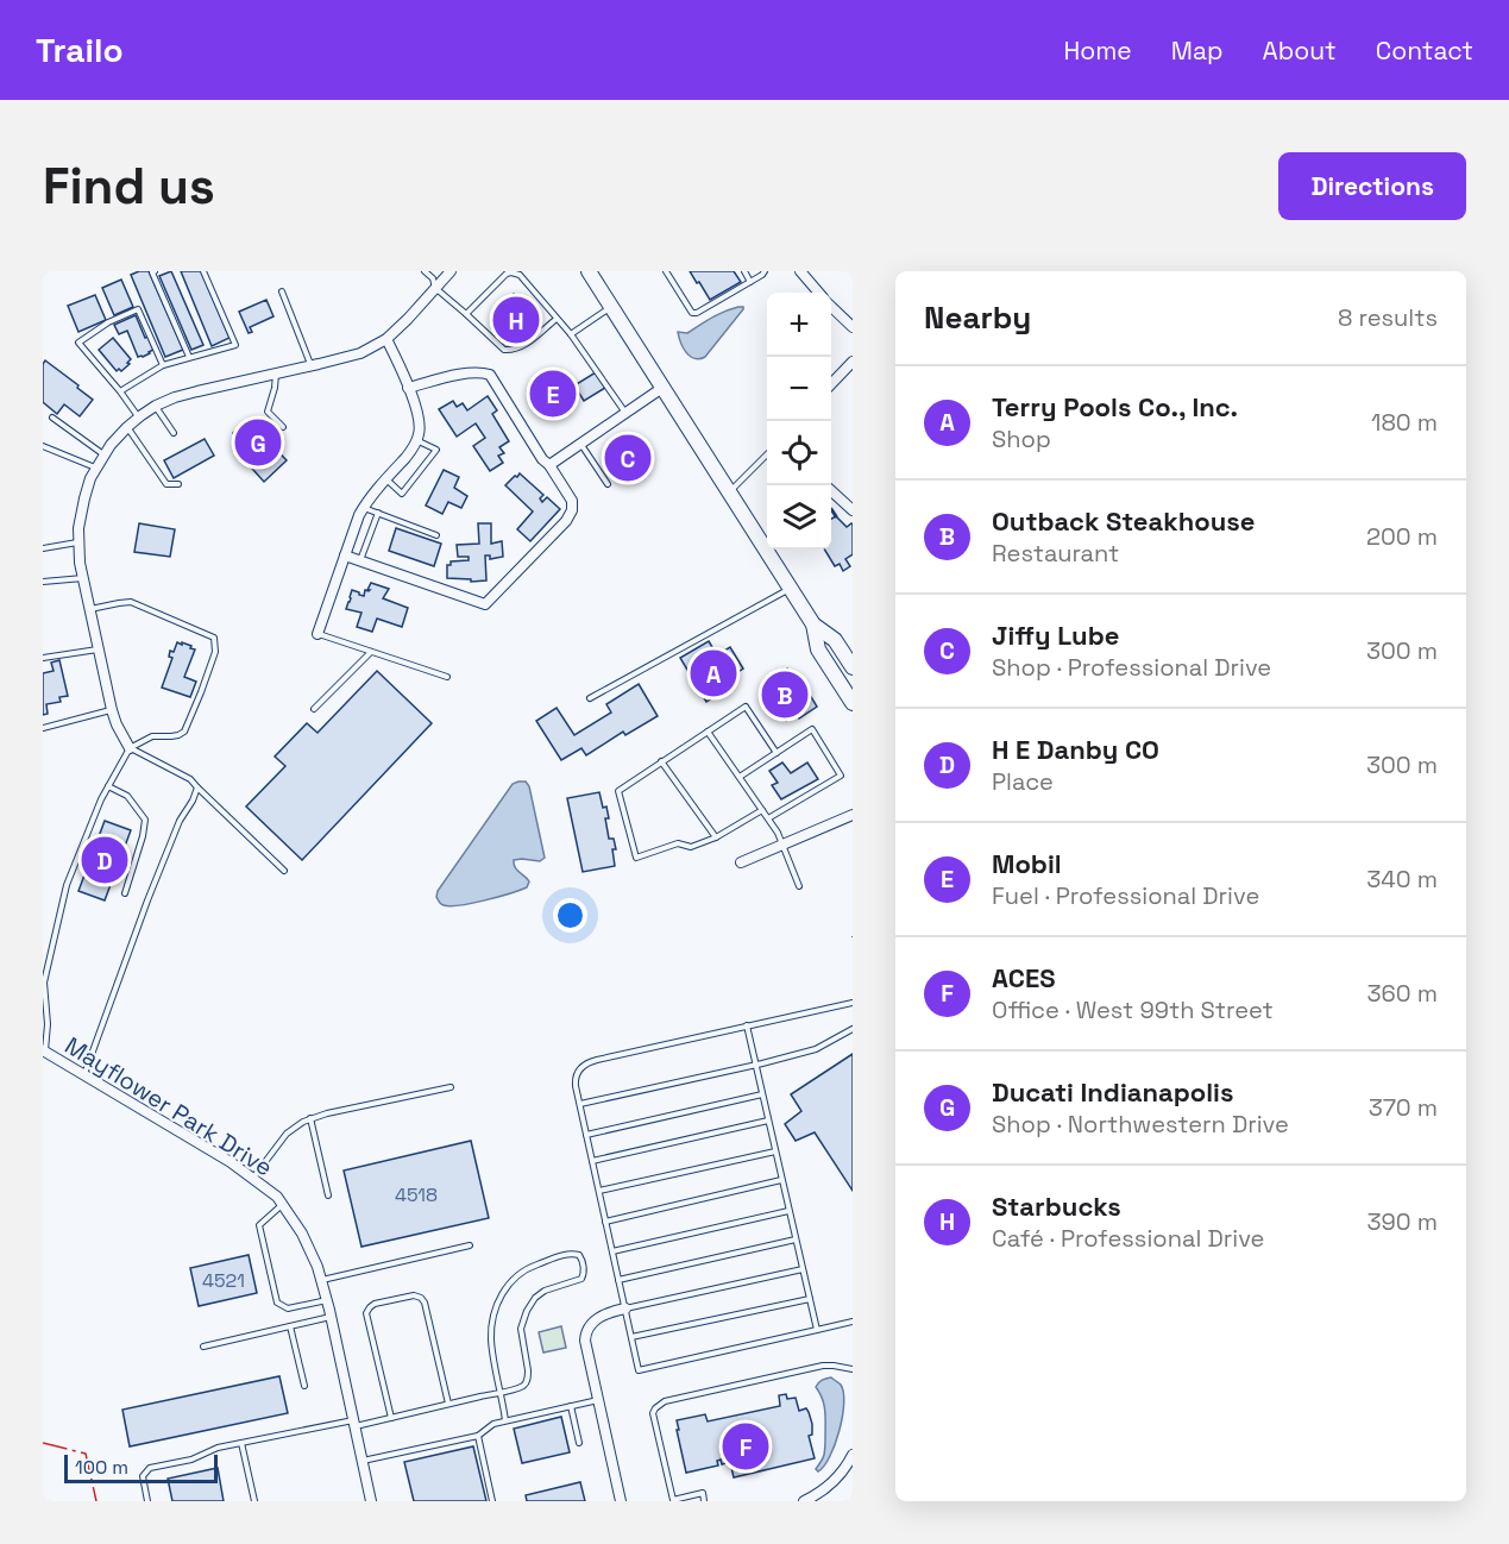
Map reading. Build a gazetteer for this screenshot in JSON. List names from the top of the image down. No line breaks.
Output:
{"streets":{"street":["Mayflower Park Drive"]},"house_numbers":["4518","4521"],"scale_bar":"100 m","page":{"header":"Trailo","nav":["Home","Map","About","Contact"],"buttons":"Directions","title":"Find us","heading":["Nearby","8 results"],"map_buttons":["+","−"],"pins":["H","E","G","C","A","B","D","F"],"list":[{"mark":"A","name":"Terry Pools Co., Inc.","note":"Shop","value":"180 m"},{"mark":"B","name":"Outback Steakhouse","note":"Restaurant","value":"200 m"},{"mark":"C","name":"Jiffy Lube","note":"Shop · Professional Drive","value":"300 m"},{"mark":"D","name":"H E Danby CO","note":"Place","value":"300 m"},{"mark":"E","name":"Mobil","note":"Fuel · Professional Drive","value":"340 m"},{"mark":"F","name":"ACES","note":"Office · West 99th Street","value":"360 m"},{"mark":"G","name":"Ducati Indianapolis","note":"Shop · Northwestern Drive","value":"370 m"},{"mark":"H","name":"Starbucks","note":"Café · Professional Drive","value":"390 m"}],"scale":"100 m"}}
